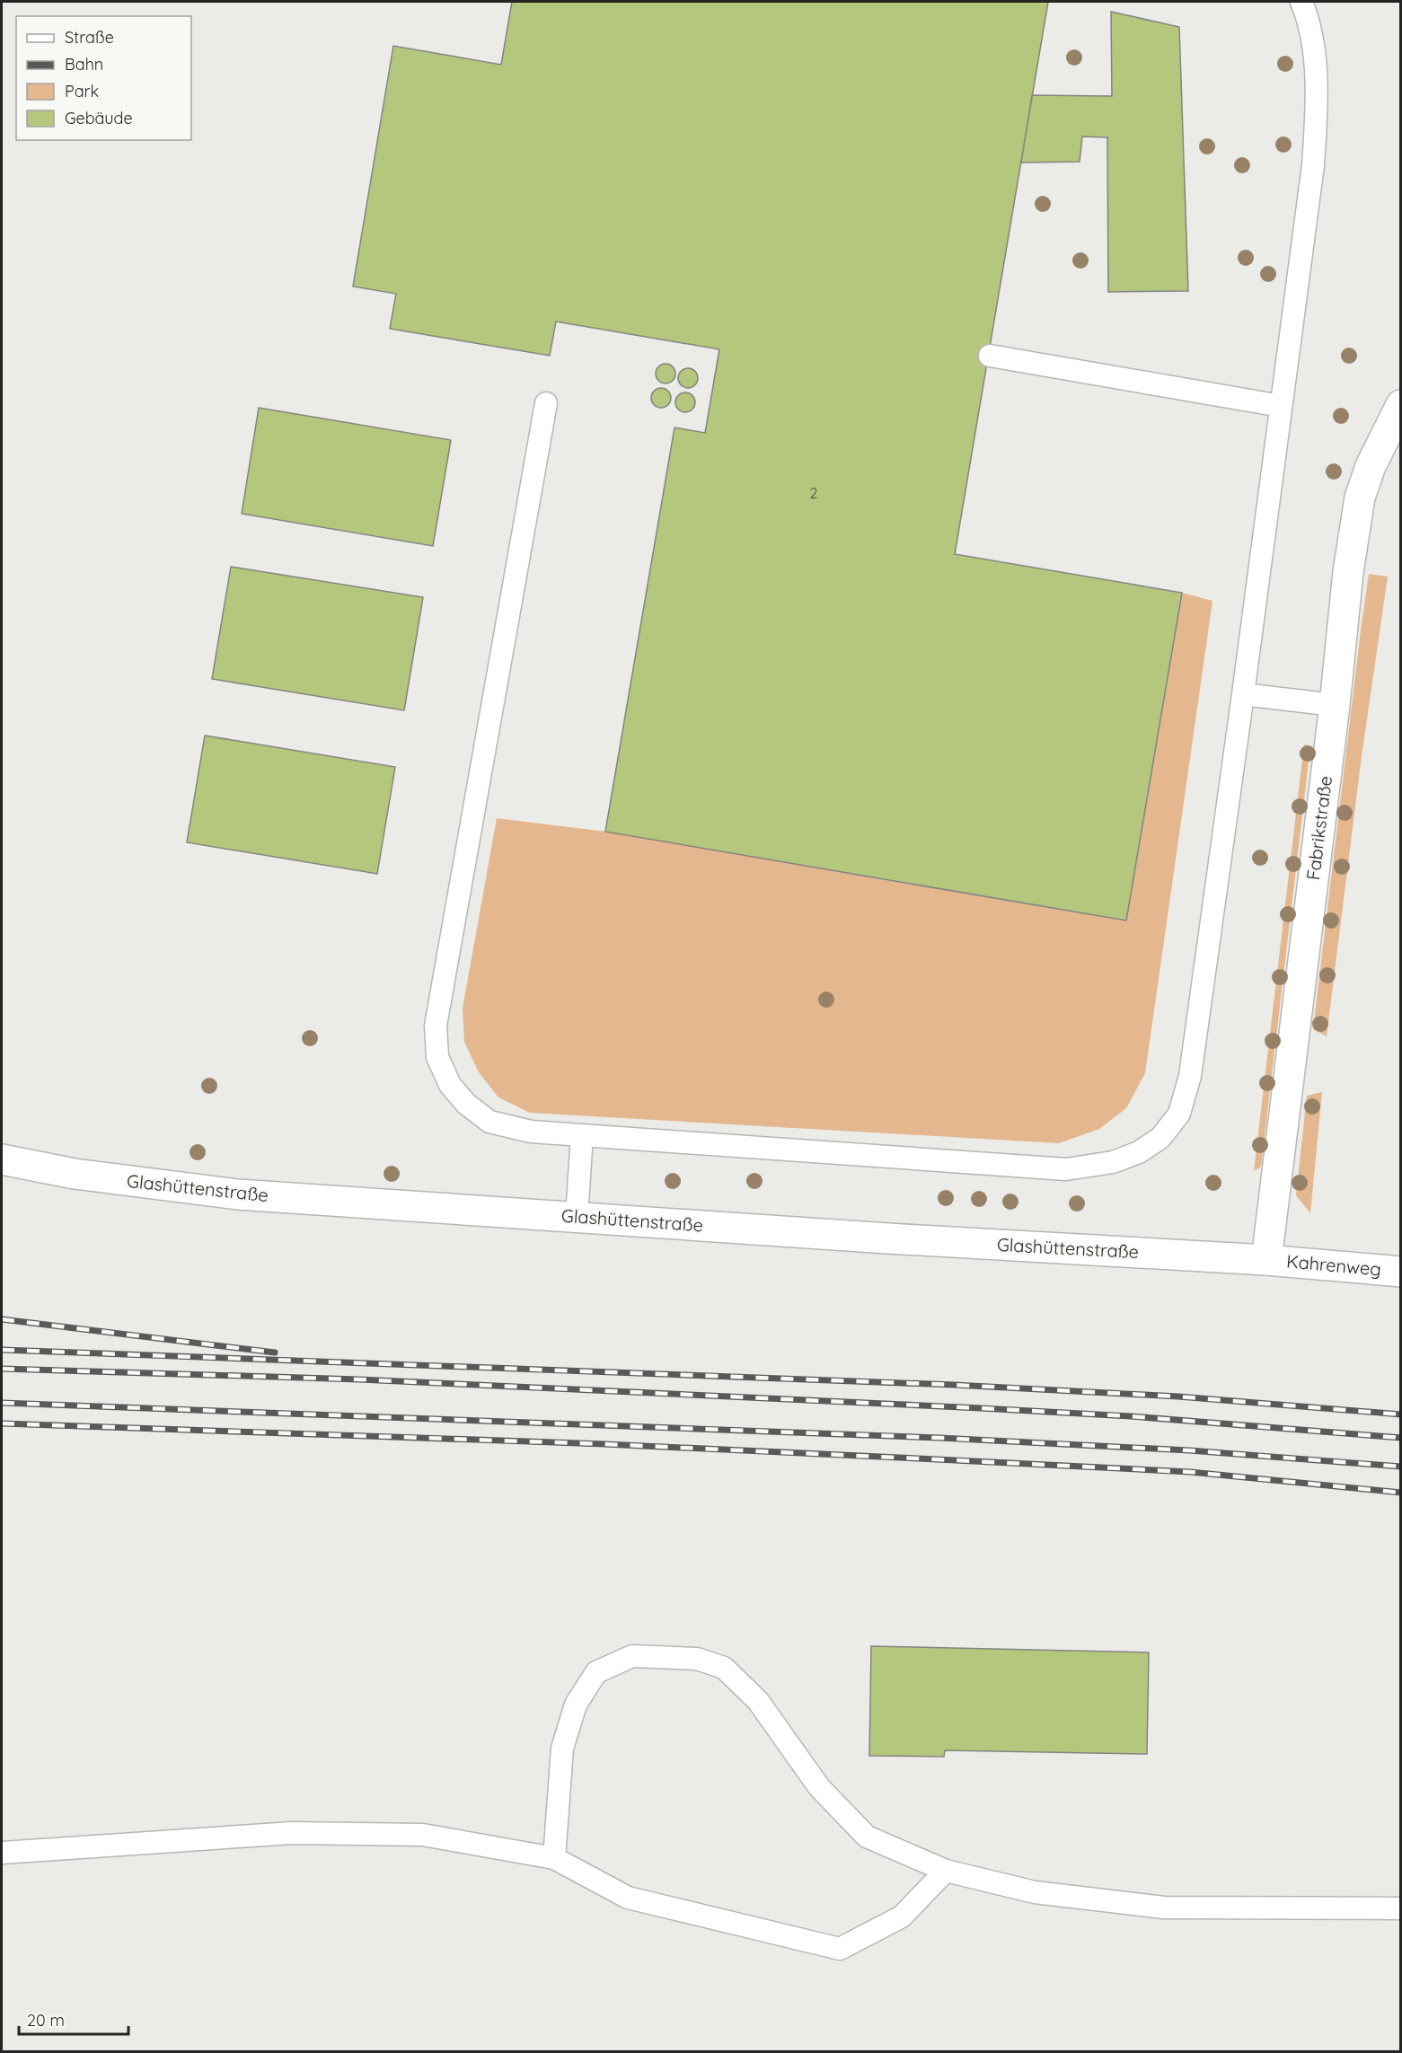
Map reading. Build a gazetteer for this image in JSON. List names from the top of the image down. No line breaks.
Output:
{"streets":{"street":["Fabrikstraße","Glashüttenstraße","Kahrenweg"]},"crossings":[["Fabrikstraße","Glashüttenstraße"],["Fabrikstraße","Kahrenweg"],["Glashüttenstraße","Kahrenweg"]],"house_numbers":["2"],"legend":["Straße","Bahn","Park","Gebäude"],"scale_bar":"20 m"}
